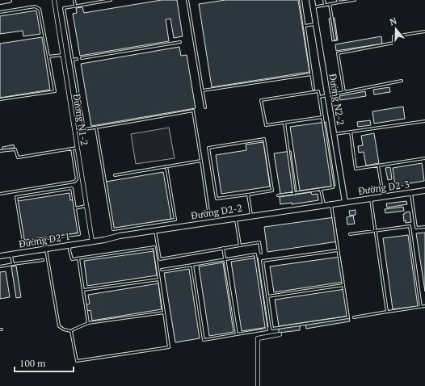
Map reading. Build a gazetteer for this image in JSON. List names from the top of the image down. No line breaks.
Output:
{"streets":{"main road":["Đường N2-2","Đường D2-3","Đường D2-2","Đường D2-1"],"street":["Đường N1-2"]},"crossings":[["Đường N2-2","Đường D2-3"],["Đường N2-2","Đường D2-2"],["Đường N1-2","Đường D2-2"],["Đường N1-2","Đường D2-1"],["Đường D2-3","Đường D2-2"],["Đường D2-2","Đường D2-1"]],"scale_bar":"100 m","north":"top"}
